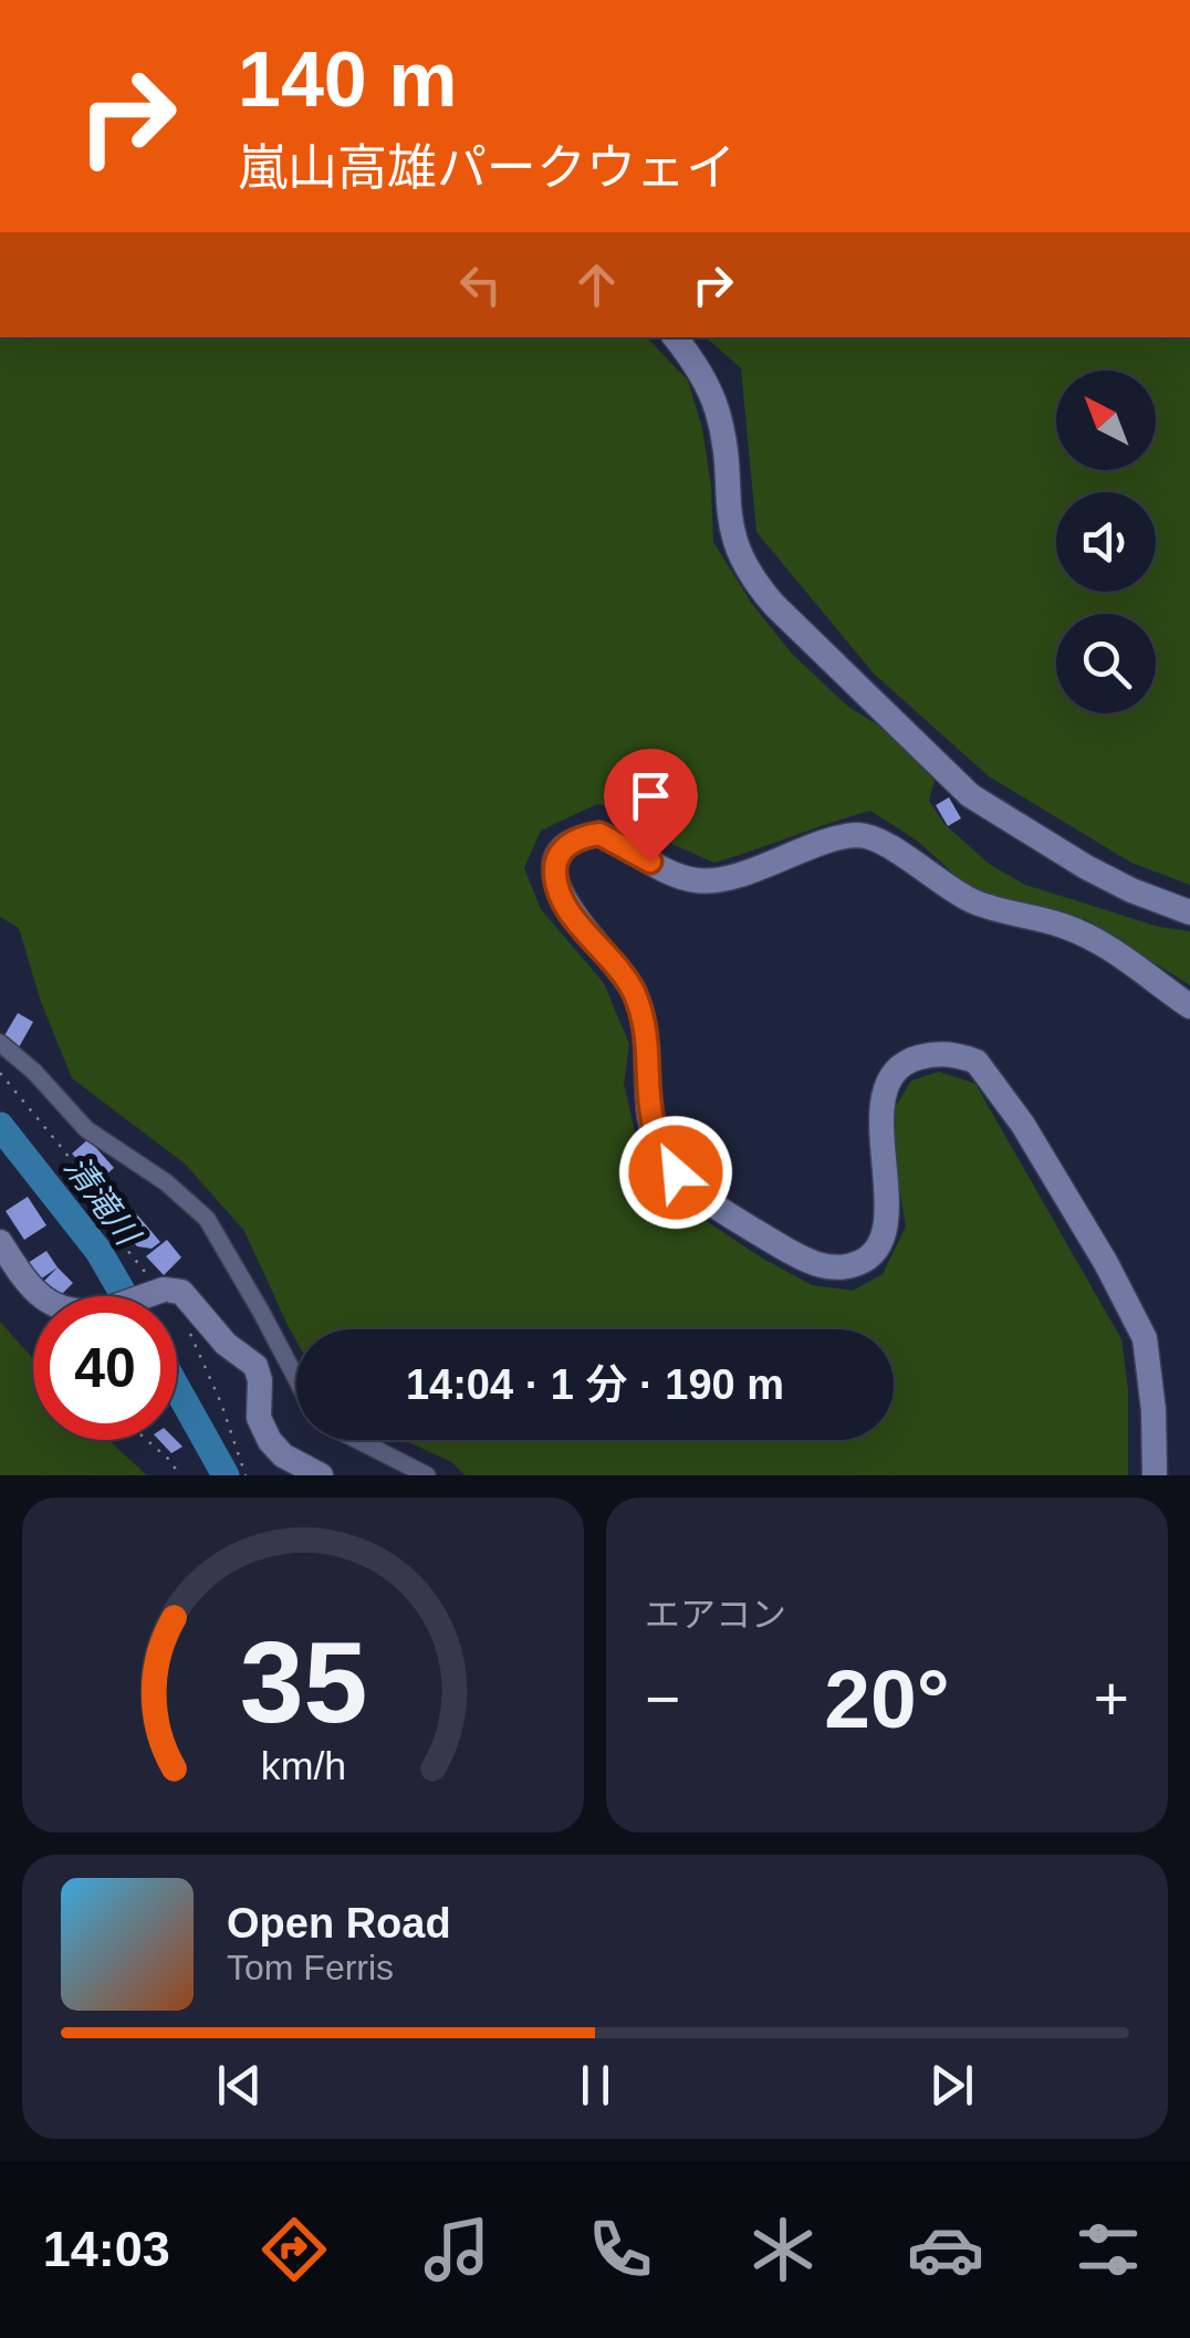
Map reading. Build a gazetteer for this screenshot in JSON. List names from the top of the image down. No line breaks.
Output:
{"water":["清滝川"],"north":"top left","page":{"turn":["140 m","嵐山高雄パークウェイ"],"limit":"40","trip":"14:04 · 1 分 · 190 m","tile":"エアコン","heat":["−","20°","+"],"song":["Open Road","Tom Ferris"],"tabs":"14:03","gauge":["35","km/h"]}}
